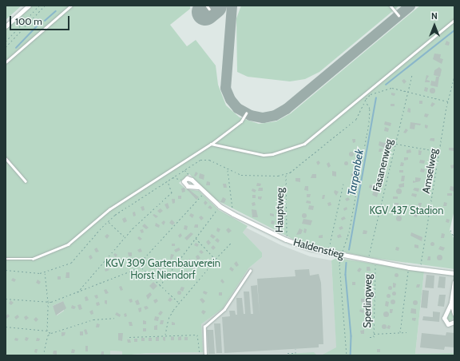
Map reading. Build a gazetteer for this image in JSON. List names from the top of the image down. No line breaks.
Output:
{"streets":{"street":["Haldenstieg"],"path":["Fasanenweg","Amselweg","Hauptweg","Sperlingweg"]},"crossings":[["Fasanenweg","Haldenstieg"],["Amselweg","Haldenstieg"],["Hauptweg","Haldenstieg"],["Haldenstieg","Sperlingweg"]],"water":["Tarpenbek"],"parks":["KGV 437 Stadion","KGV 309 Gartenbauverein Horst Niendorf"],"scale_bar":"100 m","north":"top"}
